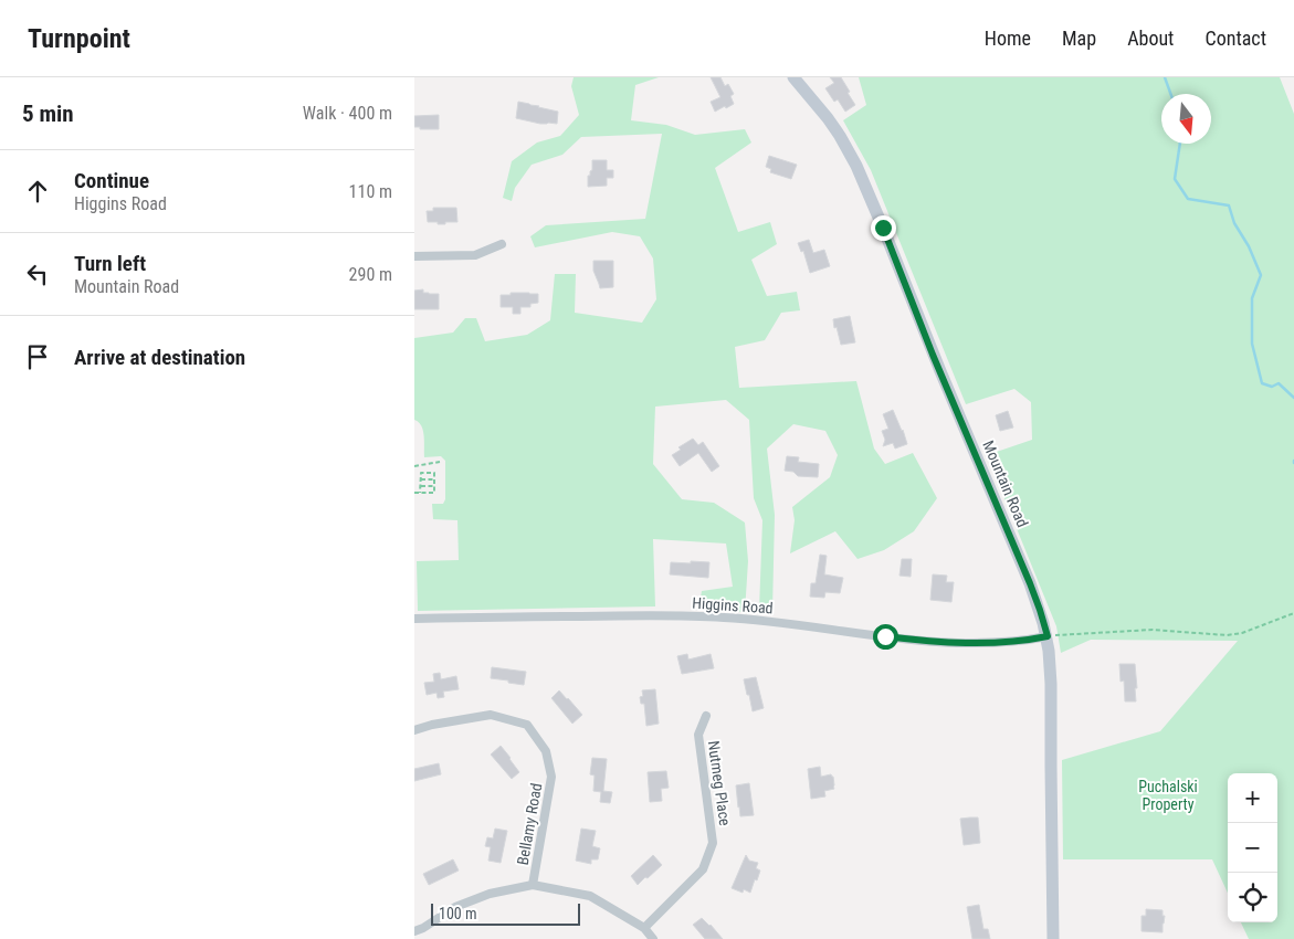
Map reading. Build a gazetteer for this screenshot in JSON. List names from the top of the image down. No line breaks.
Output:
{"streets":{"main road":["Mountain Road"],"street":["Higgins Road","Nutmeg Place","Bellamy Road"]},"crossings":[["Mountain Road","Higgins Road"]],"parks":["Puchalski Property"],"scale_bar":"100 m","north":"bottom","page":{"header":"Turnpoint","nav":["Home","Map","About","Contact"],"heading":["5 min","Walk · 400 m"],"list":[["Continue","Higgins Road","110 m"],["Turn left","Mountain Road","290 m"],"Arrive at destination"],"map_buttons":["+","−"],"scale":"100 m"}}
